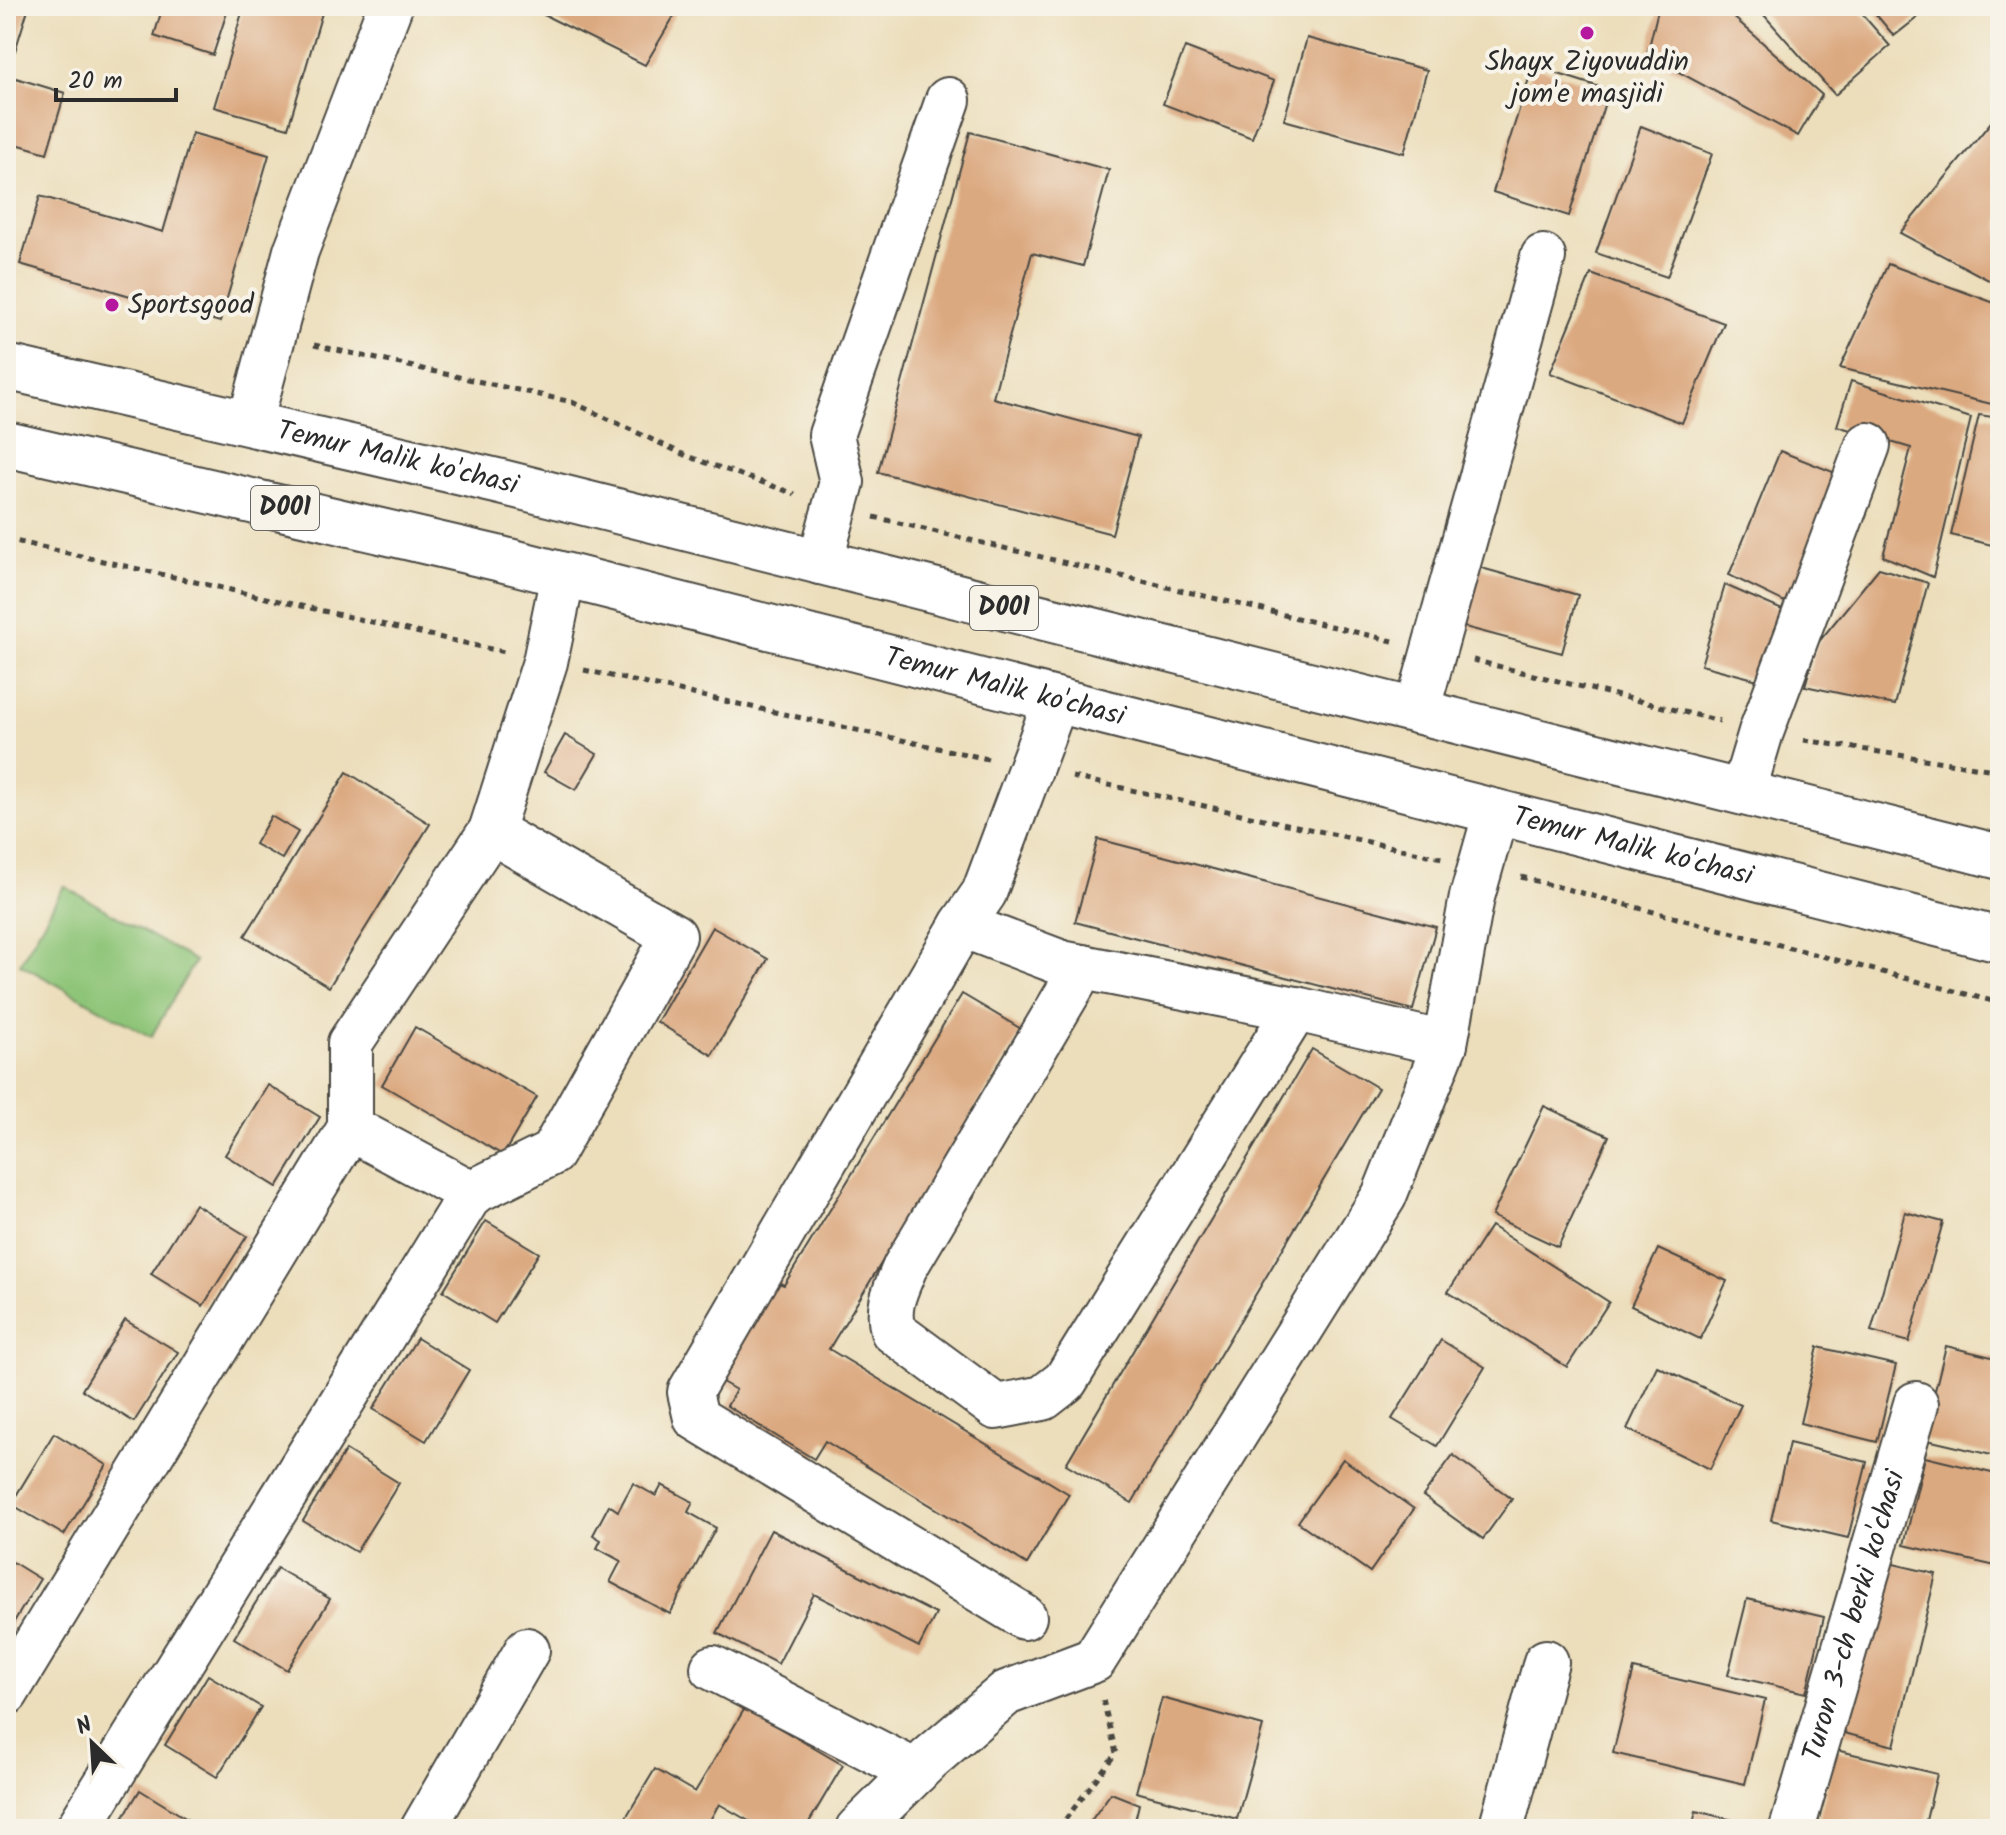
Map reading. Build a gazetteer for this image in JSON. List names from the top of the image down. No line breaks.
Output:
{"streets":{"main road":["Temur Malik ko'chasi","D001","Turon 3-ch berki ko'chasi"]},"places":["Shayx Ziyovuddin jom'e masjidi","Sportsgood"],"scale_bar":"20 m","north":"top left"}
